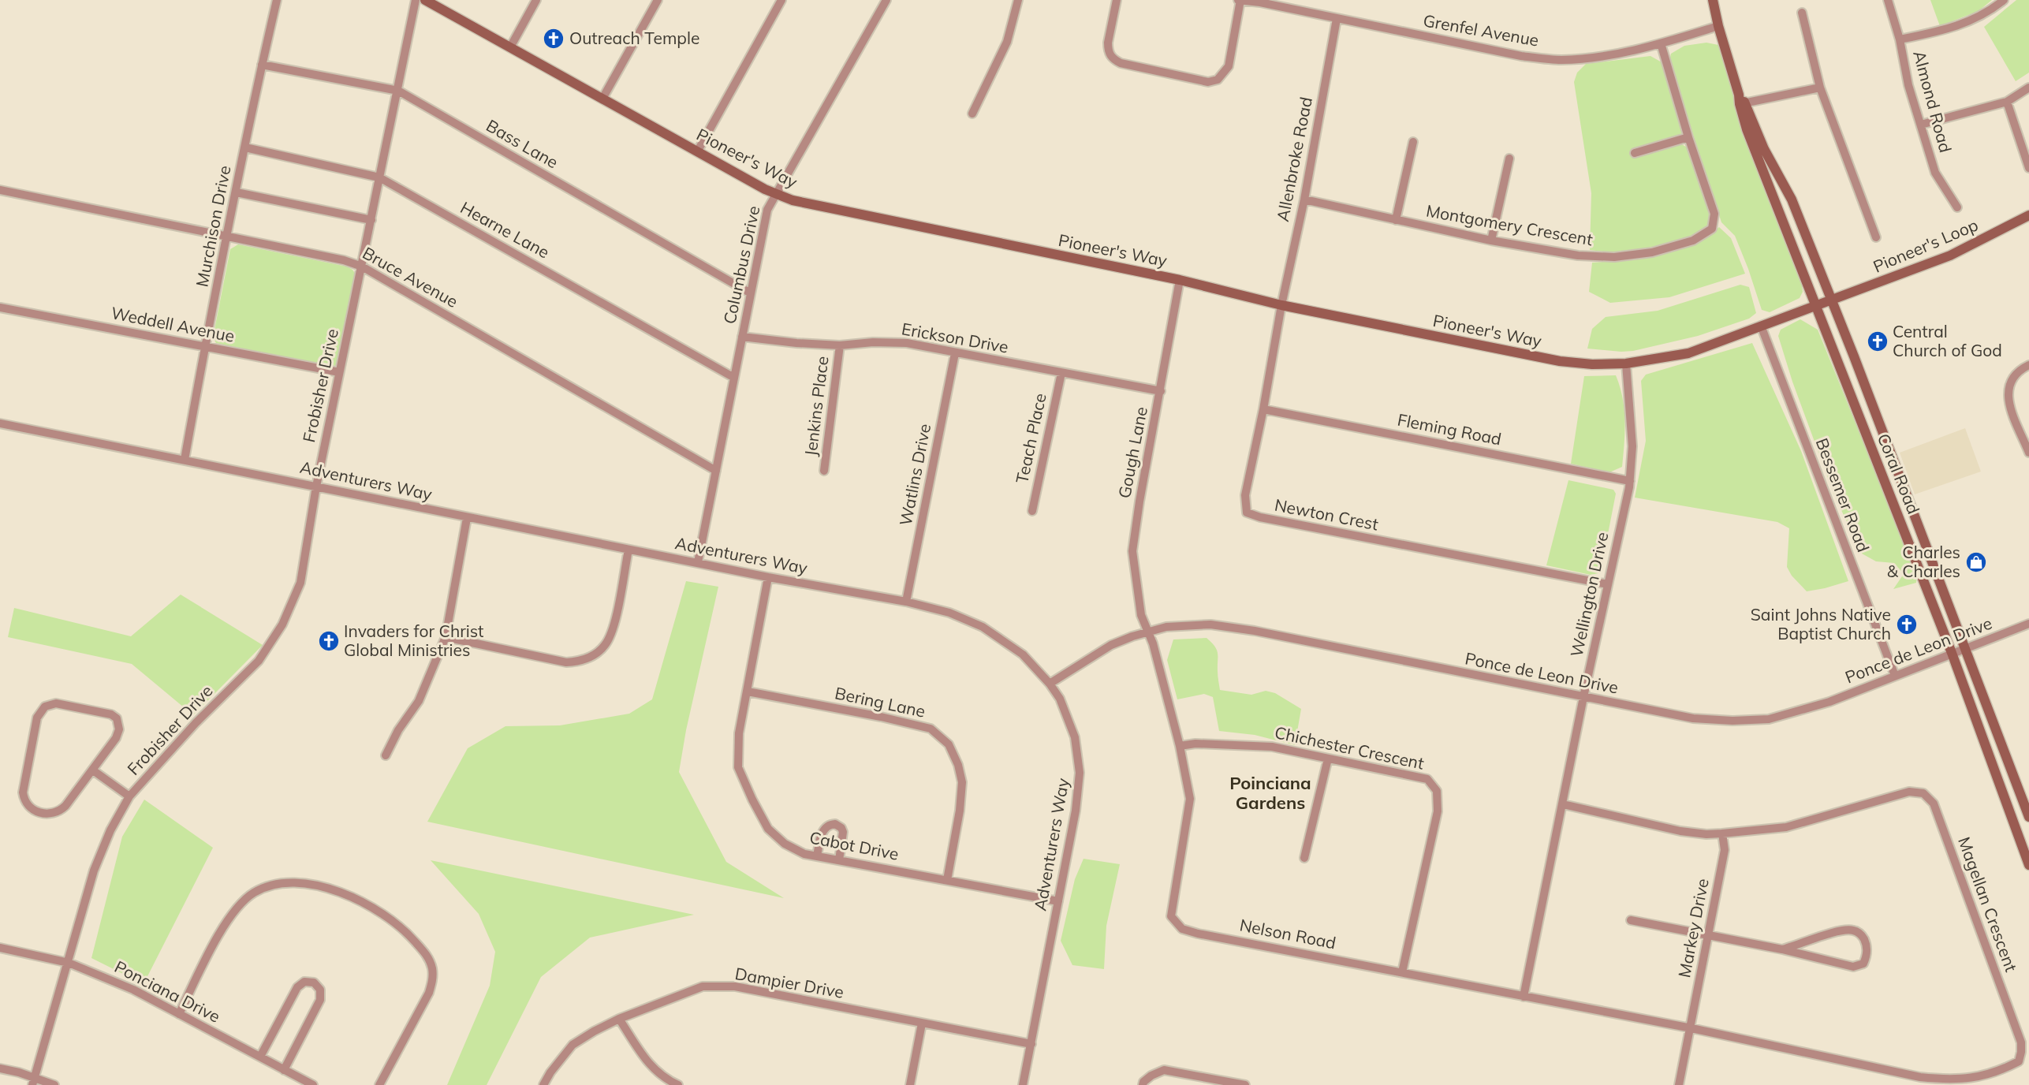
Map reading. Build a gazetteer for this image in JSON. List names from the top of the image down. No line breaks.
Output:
{"streets":{"main road":["Pioneer's Way","Pioneer's Loop","Coral Road"],"street":["Grenfel Avenue","Almond Road","Bass Lane","Allenbroke Road","Montgomery Crescent","Murchison Drive","Hearne Lane","Columbus Drive","Bruce Avenue","Weddell Avenue","Erickson Drive","Frobisher Drive","Jenkins Place","Fleming Road","Teach Place","Gough Lane","Watlins Drive","Adventurers Way","Bessemer Road","Newton Crest","Wellington Drive","Ponce de Leon Drive","Bering Lane","Chichester Crescent","Cabot Drive","Magellan Crescent","Markey Drive","Nelson Road","Dampier Drive","Ponciana Drive"]},"crossings":[["Grenfel Avenue","Allenbroke Road"],["Grenfel Avenue","Montgomery Crescent"],["Grenfel Avenue","Coral Road"],["Bass Lane","Murchison Drive"],["Bass Lane","Columbus Drive"],["Bass Lane","Frobisher Drive"],["Pioneer's Way","Allenbroke Road"],["Pioneer's Way","Pioneer's Loop"],["Pioneer's Way","Columbus Drive"],["Pioneer's Way","Gough Lane"],["Pioneer's Way","Coral Road"],["Pioneer's Way","Bessemer Road"],["Pioneer's Way","Newton Crest"],["Pioneer's Way","Wellington Drive"],["Allenbroke Road","Montgomery Crescent"],["Allenbroke Road","Newton Crest"],["Murchison Drive","Hearne Lane"],["Murchison Drive","Bruce Avenue"],["Murchison Drive","Weddell Avenue"],["Murchison Drive","Adventurers Way"],["Hearne Lane","Columbus Drive"],["Hearne Lane","Frobisher Drive"],["Pioneer's Loop","Coral Road"],["Columbus Drive","Bruce Avenue"],["Columbus Drive","Erickson Drive"],["Columbus Drive","Adventurers Way"],["Bruce Avenue","Frobisher Drive"],["Weddell Avenue","Frobisher Drive"],["Erickson Drive","Jenkins Place"],["Erickson Drive","Teach Place"],["Erickson Drive","Gough Lane"],["Erickson Drive","Watlins Drive"],["Frobisher Drive","Adventurers Way"],["Frobisher Drive","Ponciana Drive"],["Fleming Road","Newton Crest"],["Fleming Road","Wellington Drive"],["Gough Lane","Ponce de Leon Drive"],["Gough Lane","Nelson Road"],["Coral Road","Ponce de Leon Drive"],["Watlins Drive","Adventurers Way"],["Adventurers Way","Ponce de Leon Drive"],["Adventurers Way","Cabot Drive"],["Adventurers Way","Dampier Drive"],["Bessemer Road","Ponce de Leon Drive"],["Newton Crest","Wellington Drive"],["Wellington Drive","Ponce de Leon Drive"],["Wellington Drive","Magellan Crescent"],["Wellington Drive","Nelson Road"],["Ponce de Leon Drive","Nelson Road"],["Bering Lane","Cabot Drive"],["Chichester Crescent","Nelson Road"],["Magellan Crescent","Markey Drive"],["Magellan Crescent","Nelson Road"],["Markey Drive","Nelson Road"]],"districts":["Poinciana Gardens"],"places":{"church":["Outreach Temple","Central Church of God","Saint Johns Native Baptist Church","Invaders for Christ Global Ministries"],"shop":["Charles & Charles"]}}
